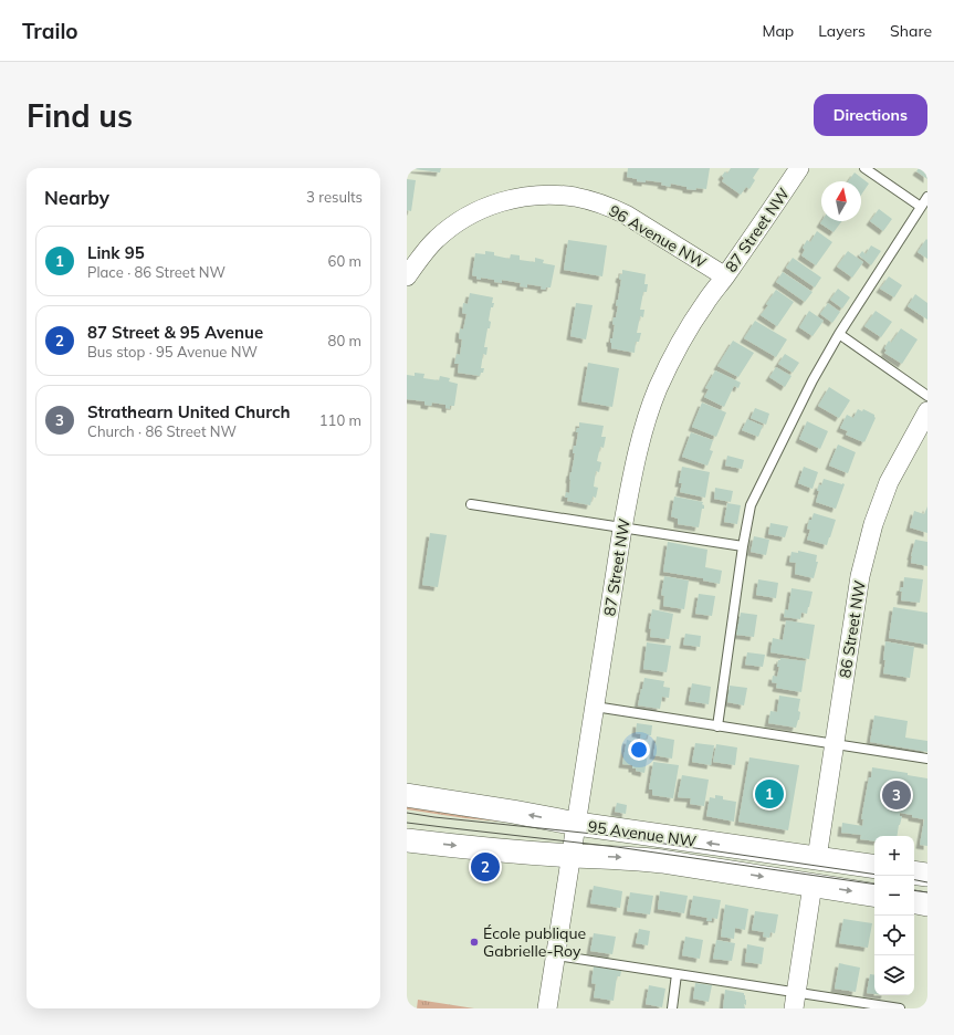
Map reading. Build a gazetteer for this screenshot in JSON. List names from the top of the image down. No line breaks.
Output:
{"streets":{"street":["87 Street NW","96 Avenue NW","86 Street NW","95 Avenue NW"]},"crossings":[["87 Street NW","96 Avenue NW"],["87 Street NW","95 Avenue NW"],["86 Street NW","95 Avenue NW"]],"places":["École publique Gabrielle-Roy"],"north":"top","page":{"header":"Trailo","nav":["Map","Layers","Share"],"buttons":"Directions","title":"Find us","heading":["Nearby","3 results"],"list":[{"mark":"1","name":"Link 95","note":"Place · 86 Street NW","value":"60 m"},{"mark":"2","name":"87 Street & 95 Avenue","note":"Bus stop · 95 Avenue NW","value":"80 m"},{"mark":"3","name":"Strathearn United Church","note":"Church · 86 Street NW","value":"110 m"}],"pins":["1","3","2"],"map_buttons":["+","−"]}}
